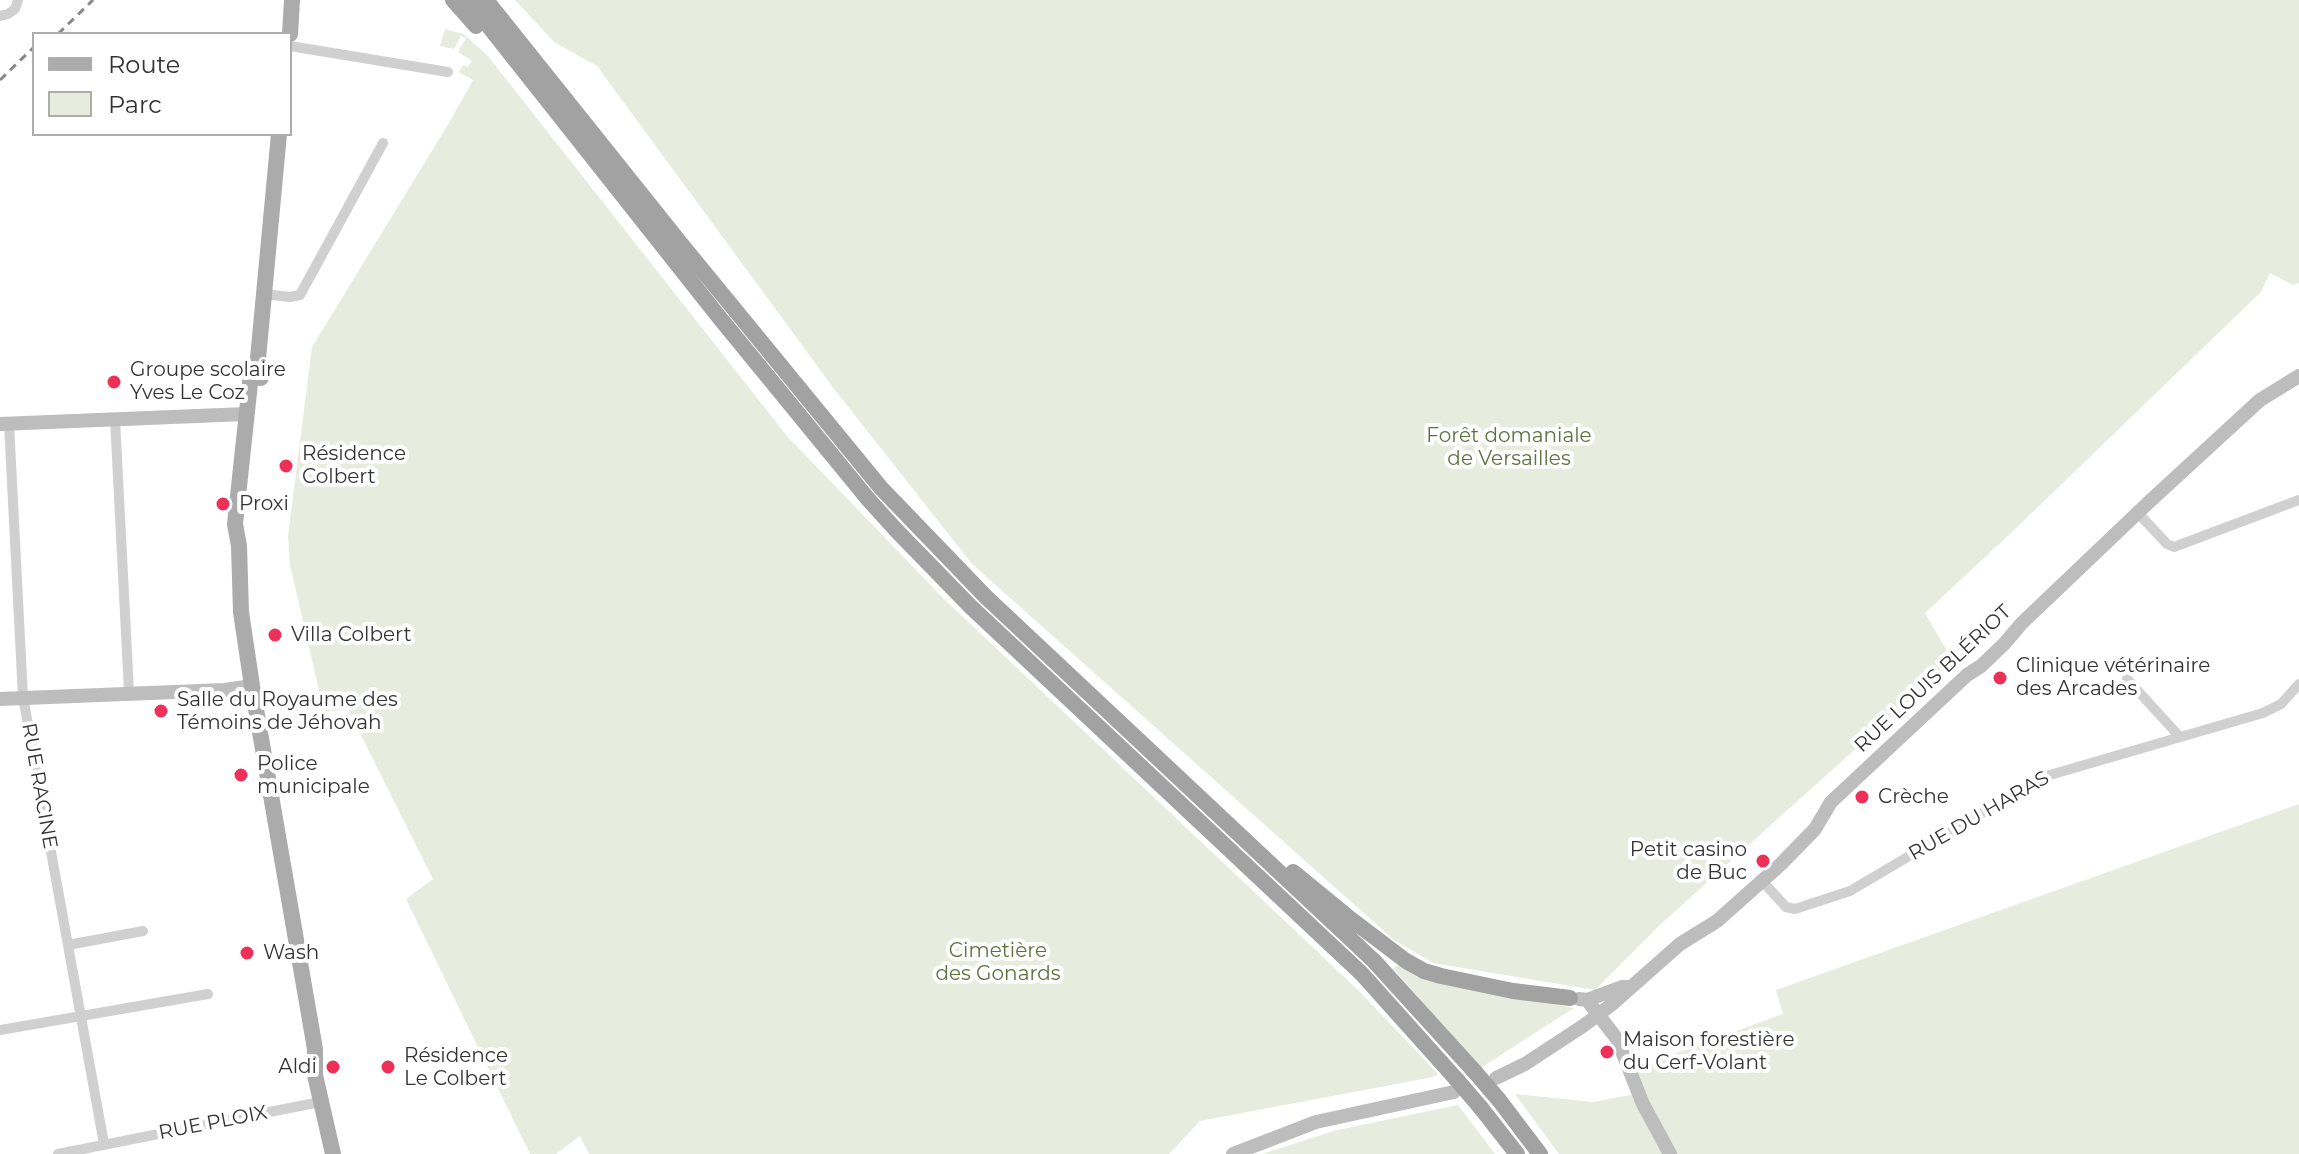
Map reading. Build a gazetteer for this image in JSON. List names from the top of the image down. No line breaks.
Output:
{"streets":{"main road":["RUE LOUIS BLÉRIOT"],"street":["RUE RACINE","RUE DU HARAS","RUE PLOIX"]},"crossings":[["RUE LOUIS BLÉRIOT","RUE DU HARAS"],["RUE RACINE","RUE PLOIX"]],"parks":["Forêt domaniale de Versailles","Cimetière des Gonards"],"places":["Groupe scolaire Yves Le Coz","Résidence Colbert","Proxi","Villa Colbert","Clinique vétérinaire des Arcades","Salle du Royaume des Témoins de Jéhovah","Police municipale","Crèche","Petit casino de Buc","Wash","Maison forestière du Cerf-Volant","Aldi","Résidence Le Colbert"],"legend":["Route","Parc"]}
